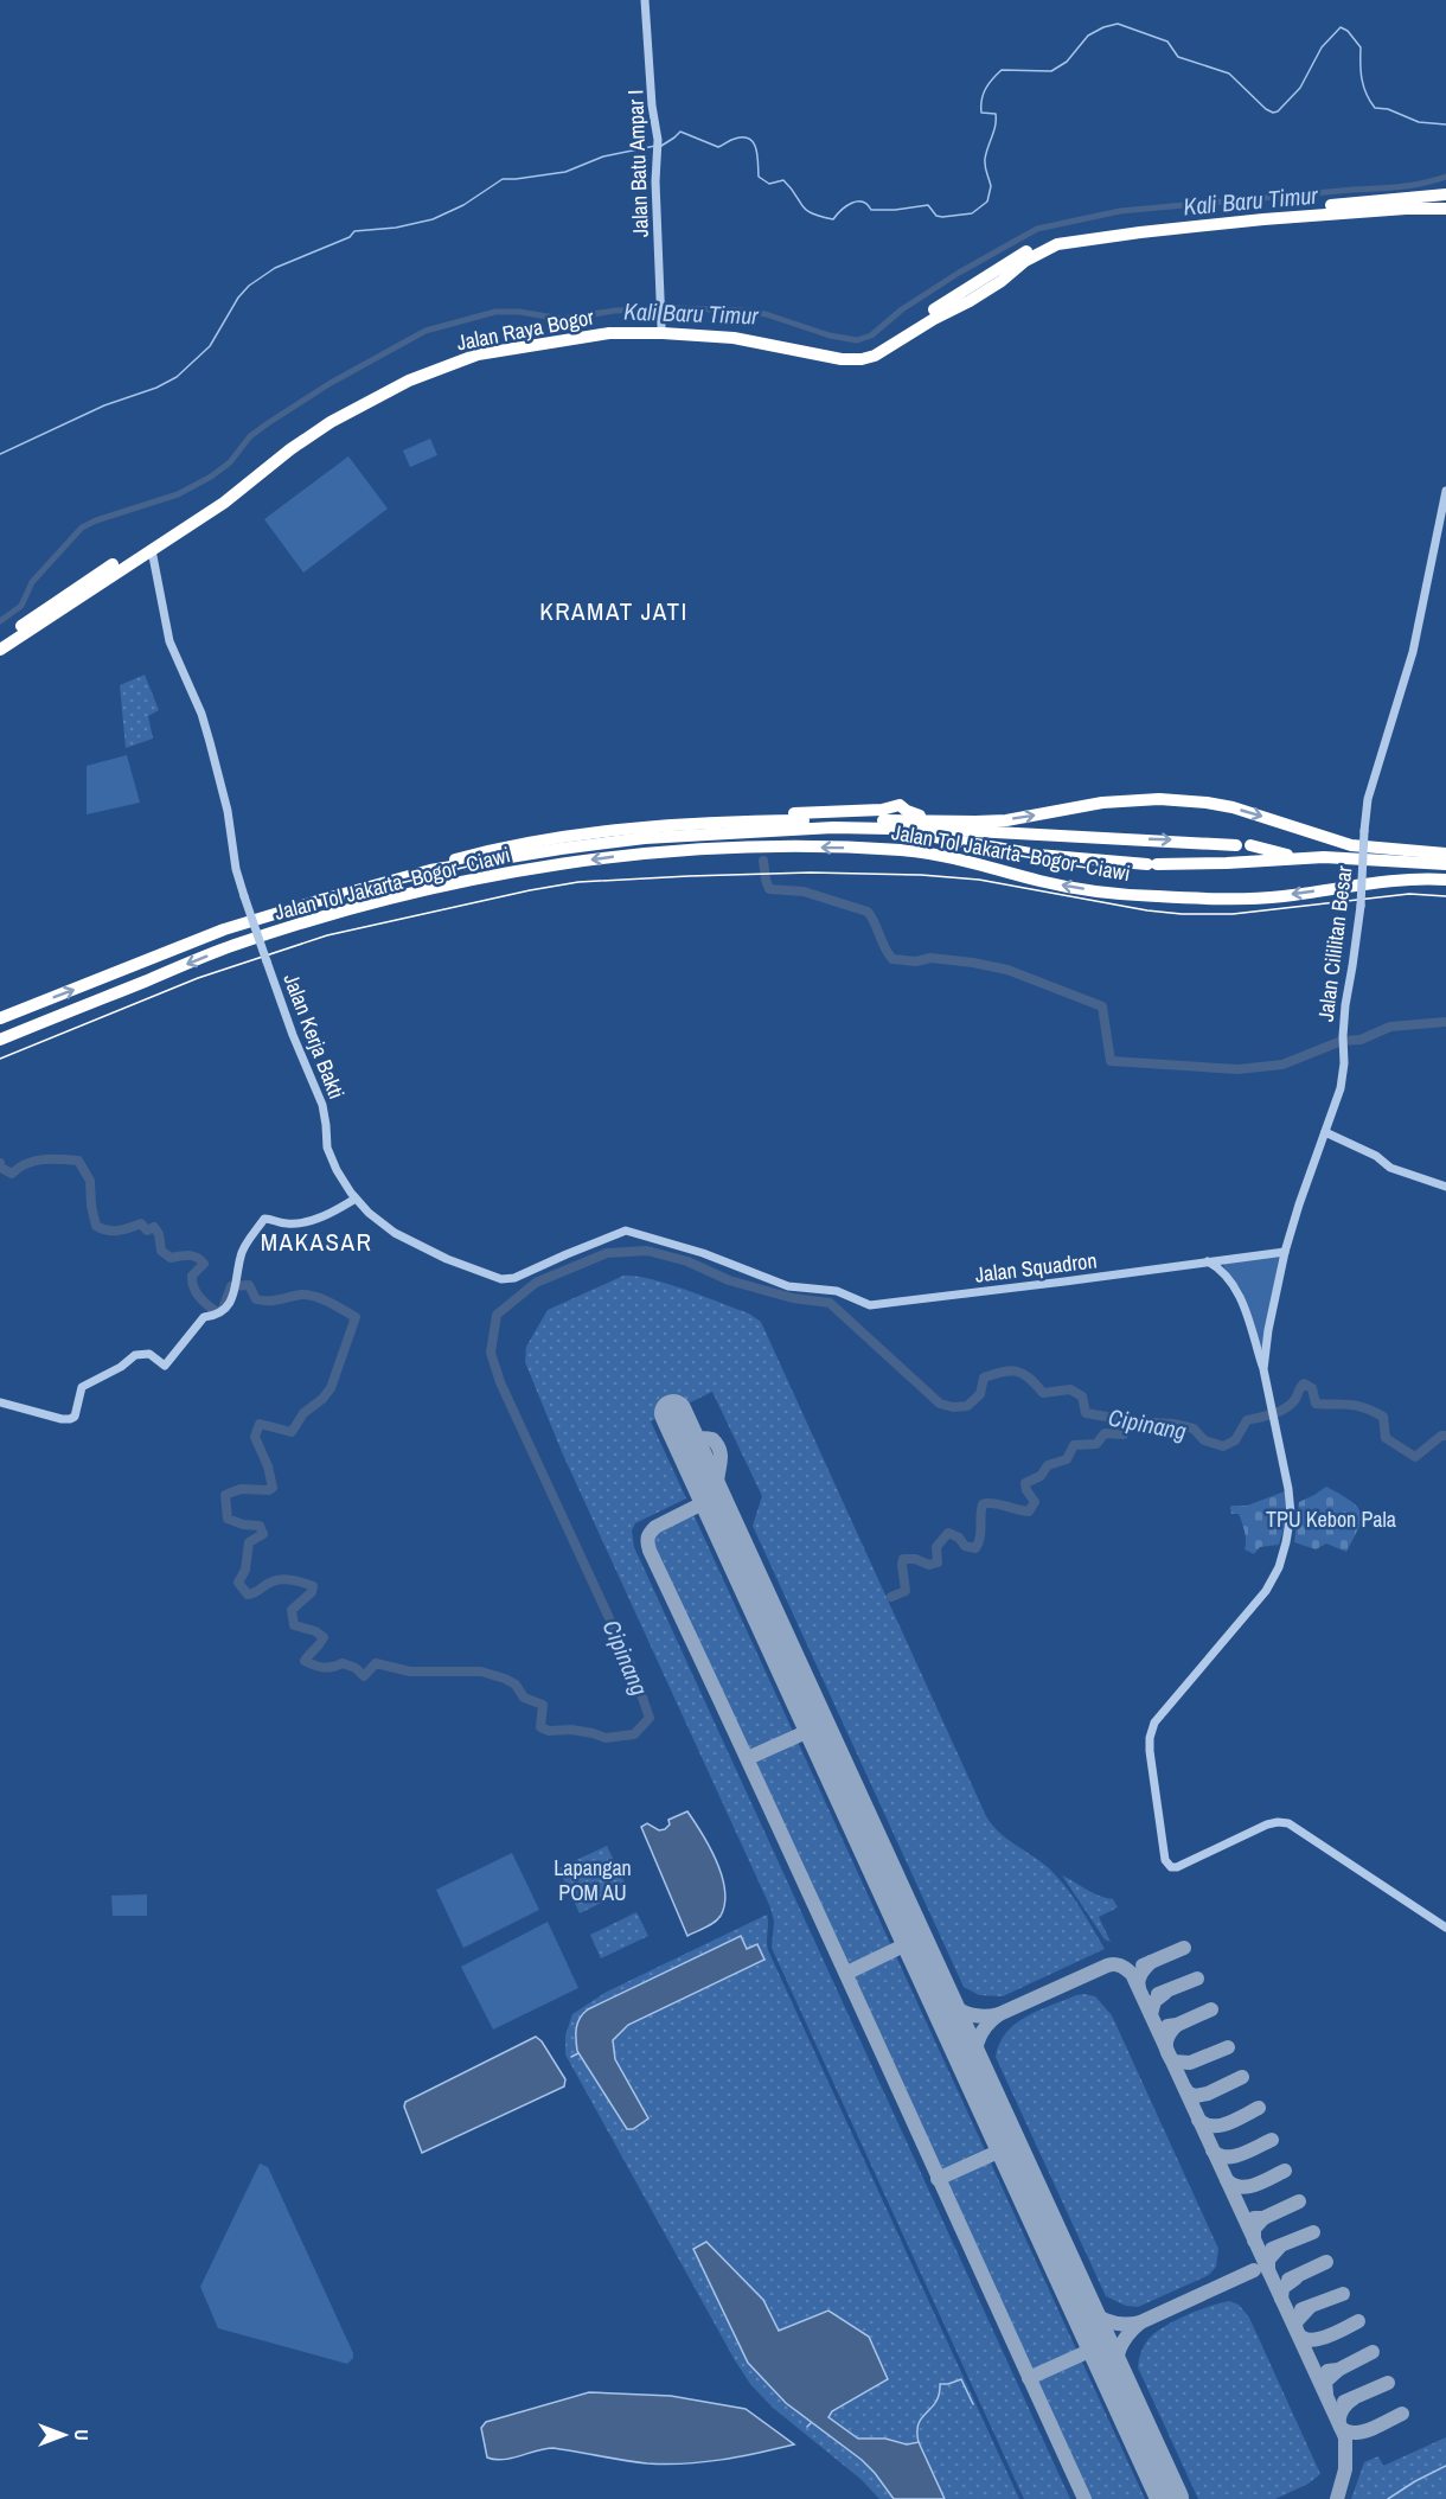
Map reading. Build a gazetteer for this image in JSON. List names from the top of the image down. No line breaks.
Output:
{"streets":{"highway":["Jalan Raya Bogor","Jalan Tol Jakarta–Bogor–Ciawi"],"street":["Jalan Batu Ampar I","Jalan Cililitan Besar","Jalan Kerja Bakti","Jalan Squadron"]},"crossings":[["Jalan Batu Ampar I","Jalan Raya Bogor"],["Jalan Raya Bogor","Jalan Kerja Bakti"],["Jalan Cililitan Besar","Jalan Squadron"],["Jalan Kerja Bakti","Jalan Squadron"]],"districts":["KRAMAT JATI","MAKASAR"],"water":["Kali Baru Timur","Cipinang"],"parks":["TPU Kebon Pala","Lapangan POM AU"],"north":"right"}
